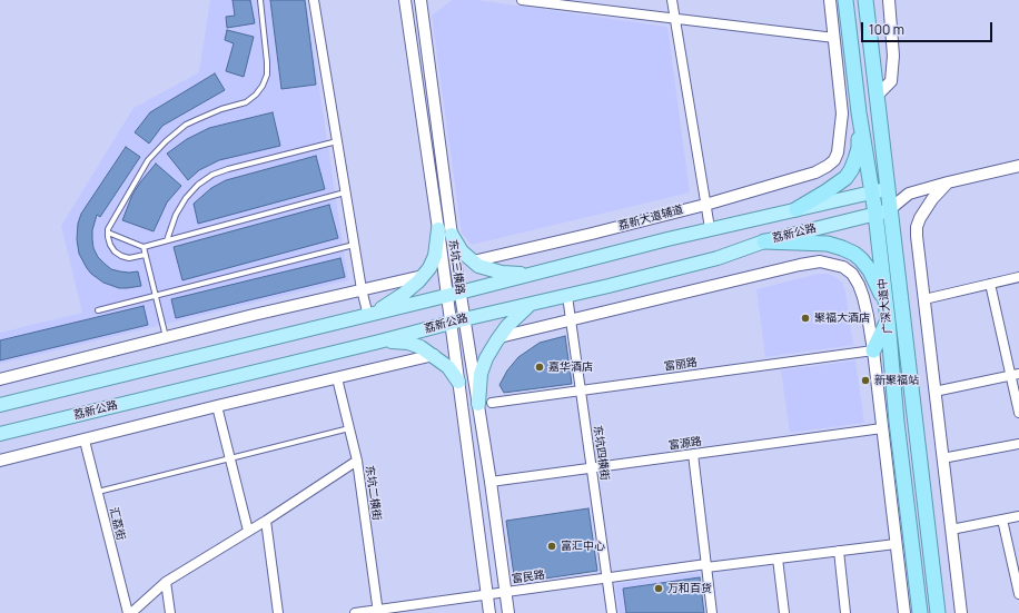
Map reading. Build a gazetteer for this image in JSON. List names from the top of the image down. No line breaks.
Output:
{"streets":{"highway":["广深大道中"],"main road":["荔新公路"],"street":["荔新大道辅道","东坑三横路","富丽路","富源路","东坑四横街","东坑二横街","汇荔街","富民路"]},"crossings":[["荔新公路","东坑三横路"],["荔新公路","广深大道中"],["荔新公路","东坑四横街"],["东坑三横路","富源路"],["东坑三横路","富民路"],["富丽路","东坑四横街"],["富源路","东坑四横街"],["东坑四横街","富民路"],["东坑二横街","富民路"]],"places":["聚福大酒店","嘉华酒店","新聚福站","富汇中心","万和百货"],"scale_bar":"100 m"}
